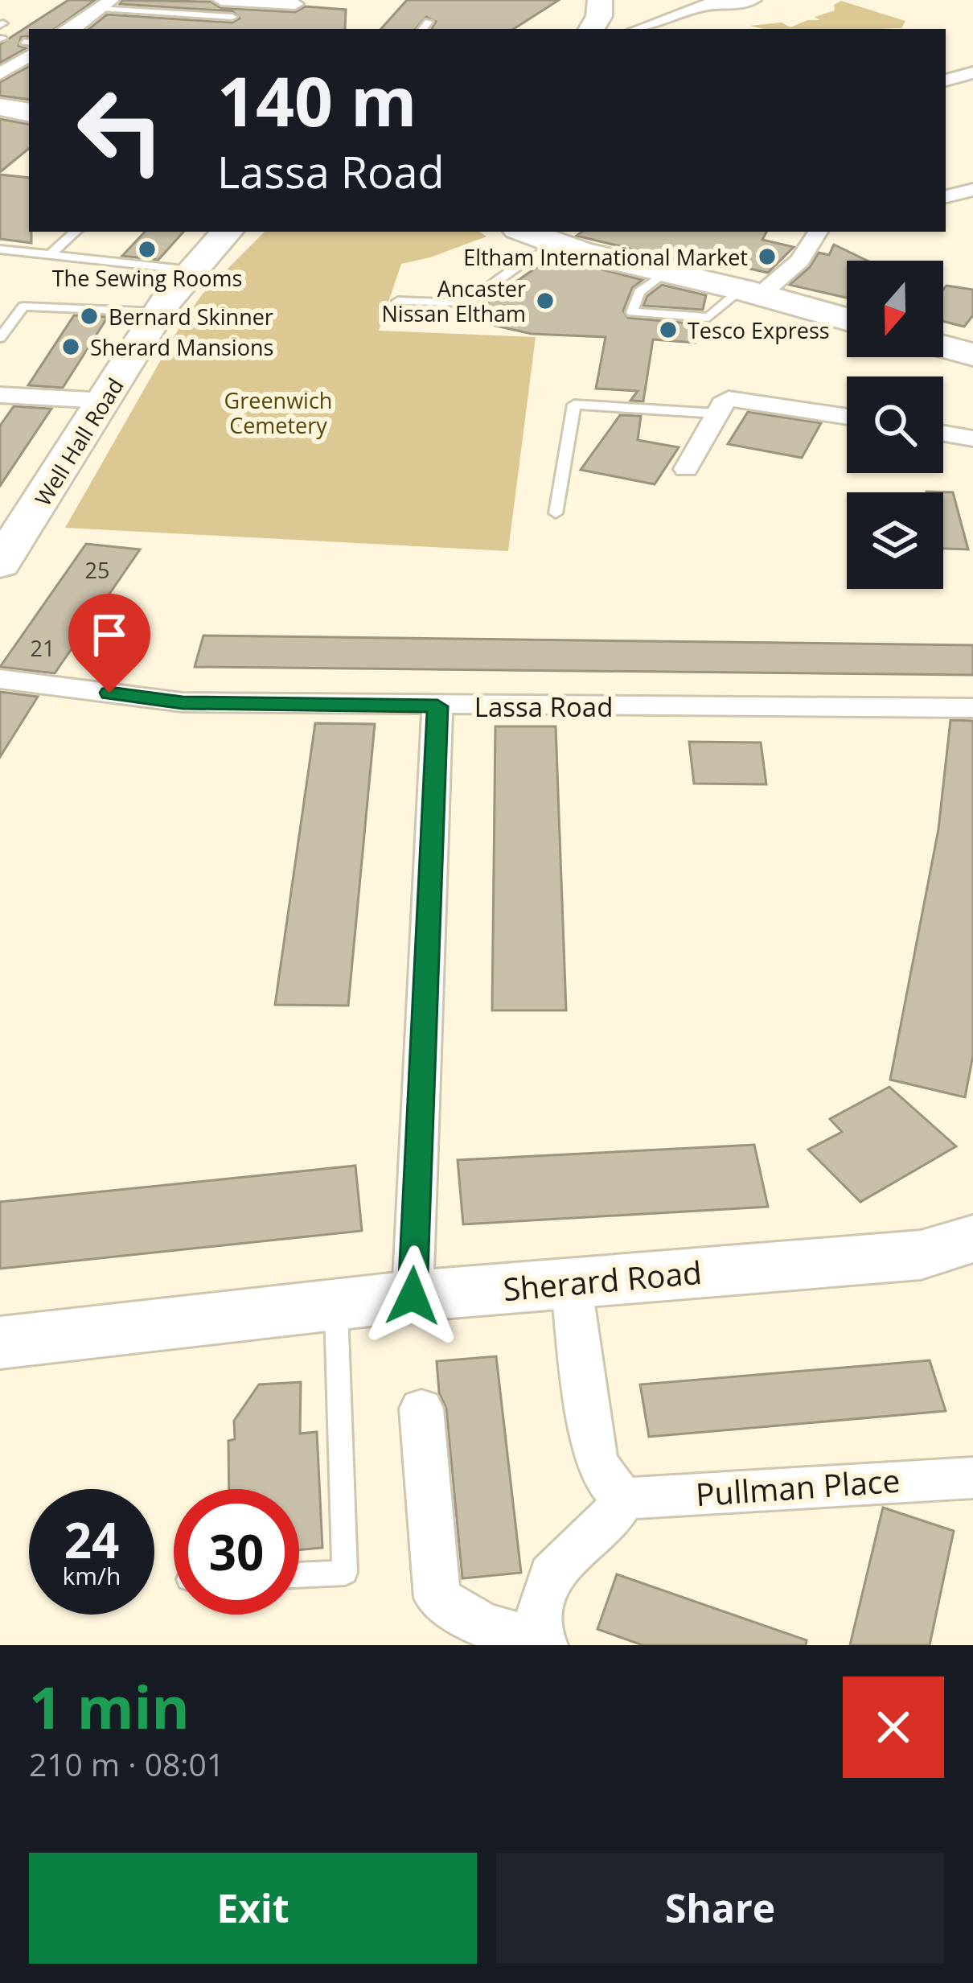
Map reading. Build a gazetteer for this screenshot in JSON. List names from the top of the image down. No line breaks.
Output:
{"streets":{"main road":["Well Hall Road"],"street":["Lassa Road","Sherard Road","Pullman Place"]},"parks":["Greenwich Cemetery"],"places":["The Sewing Rooms","Eltham International Market","Ancaster Nissan Eltham","Bernard Skinner","Tesco Express","Sherard Mansions"],"house_numbers":["25","21"],"north":"bottom","page":{"turn":["140 m","Lassa Road"],"speed":"24 km/h","limit":"30","heading":["1 min","210 m · 08:01"],"buttons":["Exit","Share"]}}
